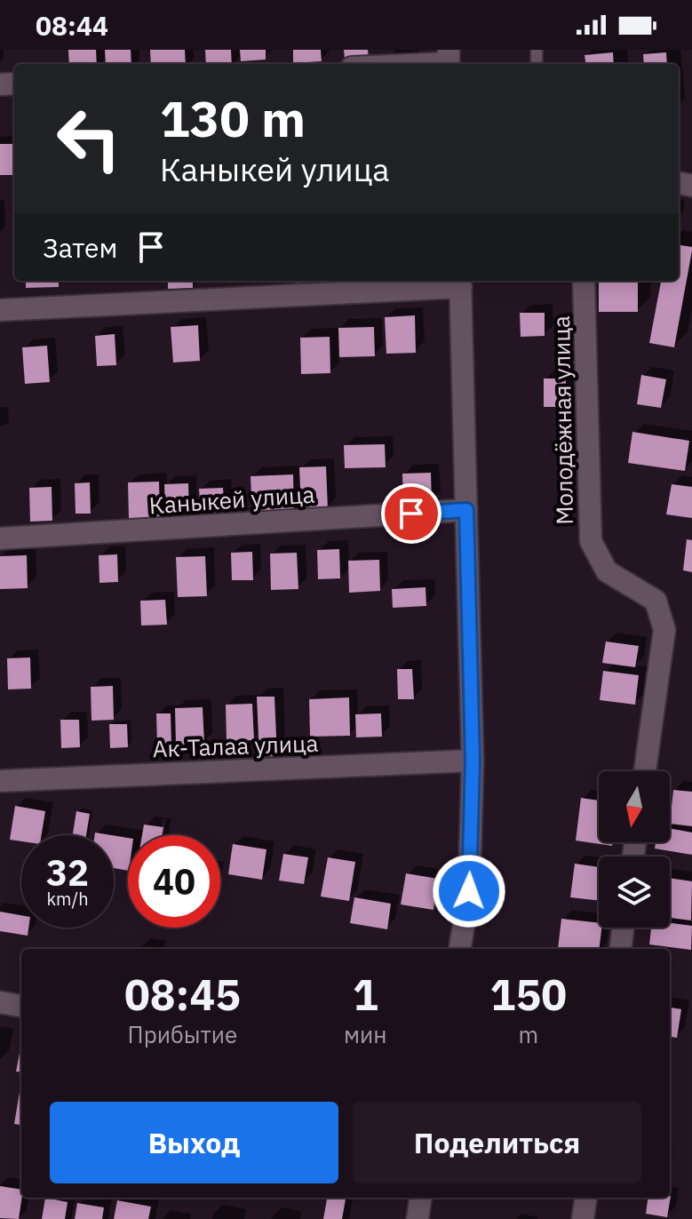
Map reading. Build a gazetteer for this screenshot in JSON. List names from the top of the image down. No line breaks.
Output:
{"streets":{"street":["Молодёжная улица","Каныкей улица","Ак-Талаа улица"]},"north":"bottom","page":{"status":"08:44","turn":["130 m","Каныкей улица"],"then":"Затем","speed":"32 km/h","limit":"40","eta":["08:45","Прибытие","1","мин","150","m"],"buttons":["Выход","Поделиться"]}}
